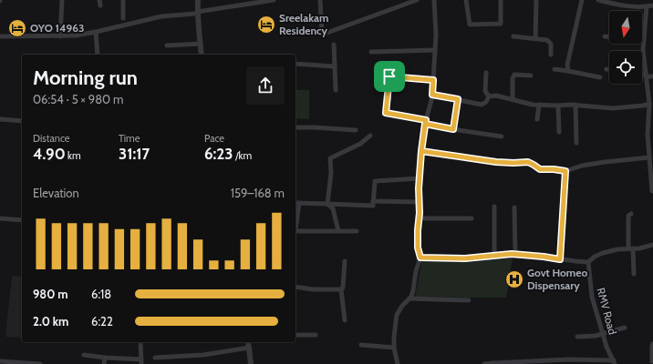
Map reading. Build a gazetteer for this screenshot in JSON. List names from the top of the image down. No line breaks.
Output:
{"streets":{"street":["RMV Road"]},"places":{"hotel":["Sreelakam Residency","OYO 14963"],"hospital":["Govt Homeo Dispensary"]},"north":"bottom","page":{"heading":["Morning run","06:54 · 5 × 980 m"],"stats":[["Distance","4.90 km"],["Time","31:17"],["Pace","6:23 /km"]],"chart":["Elevation","159–168 m"],"list":[{"name":"980 m","note":"6:18"},{"name":"2.0 km","note":"6:22"}]}}
